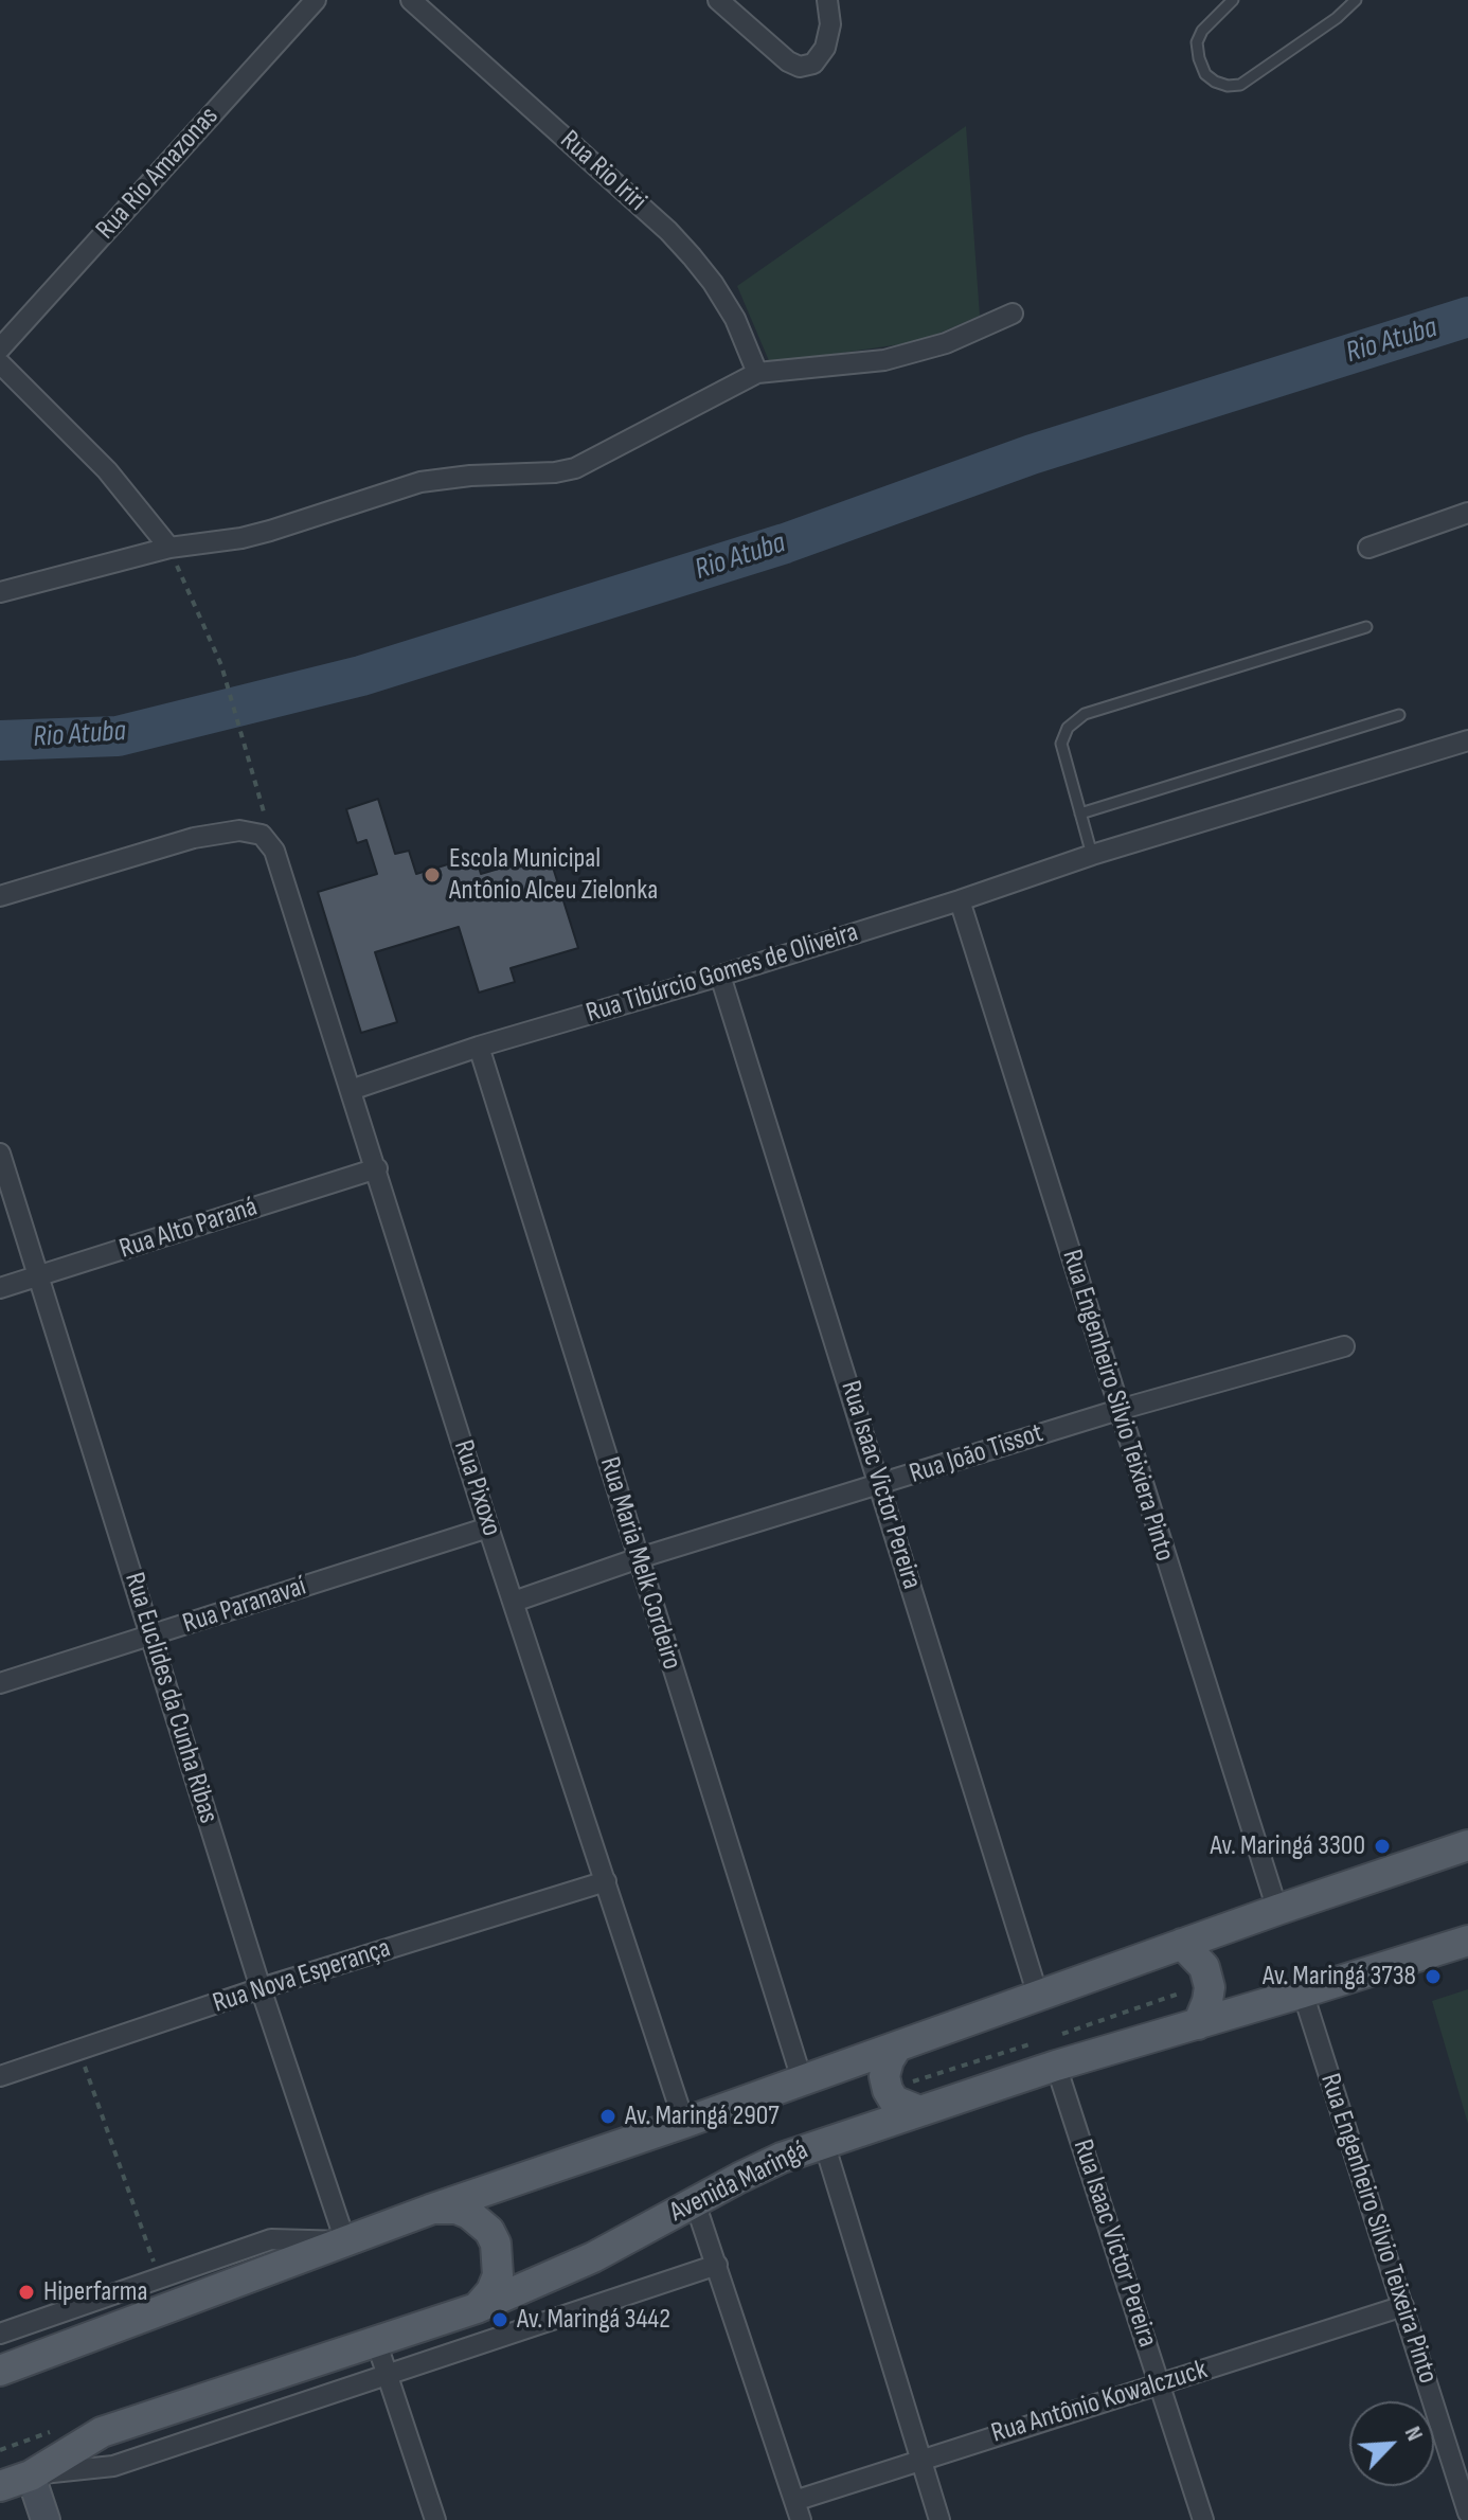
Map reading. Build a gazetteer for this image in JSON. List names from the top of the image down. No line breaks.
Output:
{"streets":{"main road":["Avenida Maringá"],"street":["Rua Rio Iriri","Rua Rio Amazonas","Rua Tibúrcio Gomes de Oliveira","Rua Alto Paraná","Rua Engenheiro Silvio Teixiera Pinto","Rua João Tissot","Rua Isaac Victor Pereira","Rua Pixoxo","Rua Maria Melk Cordeiro","Rua Paranavaí","Rua Euclides da Cunha Ribas","Rua Nova Esperança","Rua Engenheiro Silvio Teixeira Pinto","Rua Antônio Kowalczuck"]},"crossings":[["Rua Tibúrcio Gomes de Oliveira","Rua Engenheiro Silvio Teixiera Pinto"],["Rua Tibúrcio Gomes de Oliveira","Rua Isaac Victor Pereira"],["Rua Tibúrcio Gomes de Oliveira","Rua Pixoxo"],["Rua Tibúrcio Gomes de Oliveira","Rua Maria Melk Cordeiro"],["Rua Alto Paraná","Rua Pixoxo"],["Rua Alto Paraná","Rua Euclides da Cunha Ribas"],["Rua Engenheiro Silvio Teixiera Pinto","Rua João Tissot"],["Rua João Tissot","Rua Isaac Victor Pereira"],["Rua João Tissot","Rua Pixoxo"],["Rua João Tissot","Rua Maria Melk Cordeiro"],["Rua Isaac Victor Pereira","Avenida Maringá"],["Rua Isaac Victor Pereira","Rua Antônio Kowalczuck"],["Rua Pixoxo","Rua Paranavaí"],["Rua Pixoxo","Rua Nova Esperança"],["Rua Paranavaí","Rua Euclides da Cunha Ribas"],["Rua Euclides da Cunha Ribas","Rua Nova Esperança"],["Avenida Maringá","Rua Engenheiro Silvio Teixeira Pinto"],["Rua Engenheiro Silvio Teixeira Pinto","Rua Antônio Kowalczuck"]],"water":["Rio Atuba"],"places":["Escola Municipal Antônio Alceu Zielonka","Av. Maringá 3300","Av. Maringá 3738","Av. Maringá 2907","Hiperfarma","Av. Maringá 3442"],"north":"top right"}
